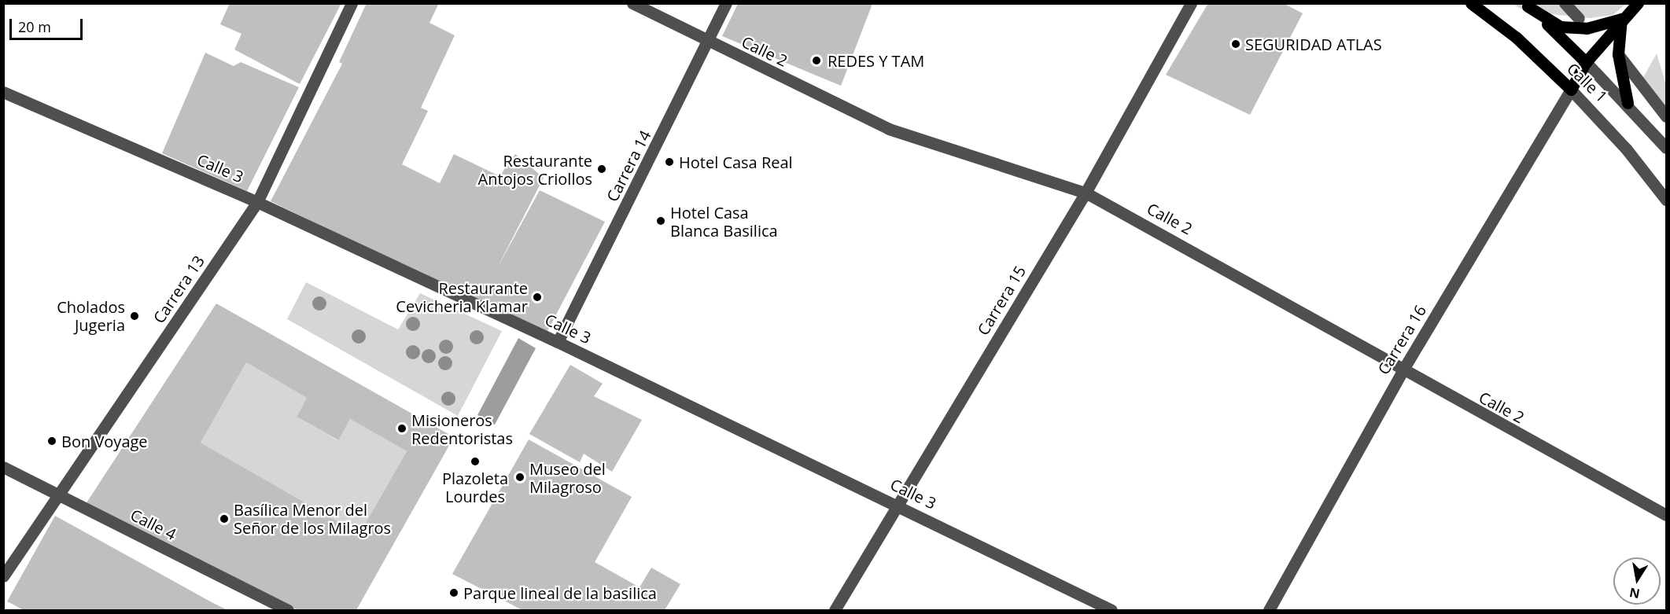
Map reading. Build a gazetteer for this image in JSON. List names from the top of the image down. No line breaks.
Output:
{"streets":{"main road":["Calle 1"],"street":["Calle 2","Carrera 14","Calle 3","Carrera 13","Carrera 15","Carrera 16","Calle 4"]},"crossings":[["Calle 2","Carrera 14"],["Calle 2","Carrera 15"],["Calle 2","Carrera 16"],["Calle 1","Carrera 16"],["Carrera 14","Calle 3"],["Calle 3","Carrera 13"],["Calle 3","Carrera 15"],["Carrera 13","Calle 4"]],"places":["SEGURIDAD ATLAS","REDES Y TAM","Hotel Casa Real","Restaurante Antojos Criollos","Hotel Casa Blanca Basilica","Restaurante Cevicheria Klamar","Cholados Jugeria","Misioneros Redentoristas","Bon Voyage","Plazoleta Lourdes","Museo del Milagroso","Basílica Menor del Señor de los Milagros","Parque lineal de la basilica"],"scale_bar":"20 m","north":"bottom"}
